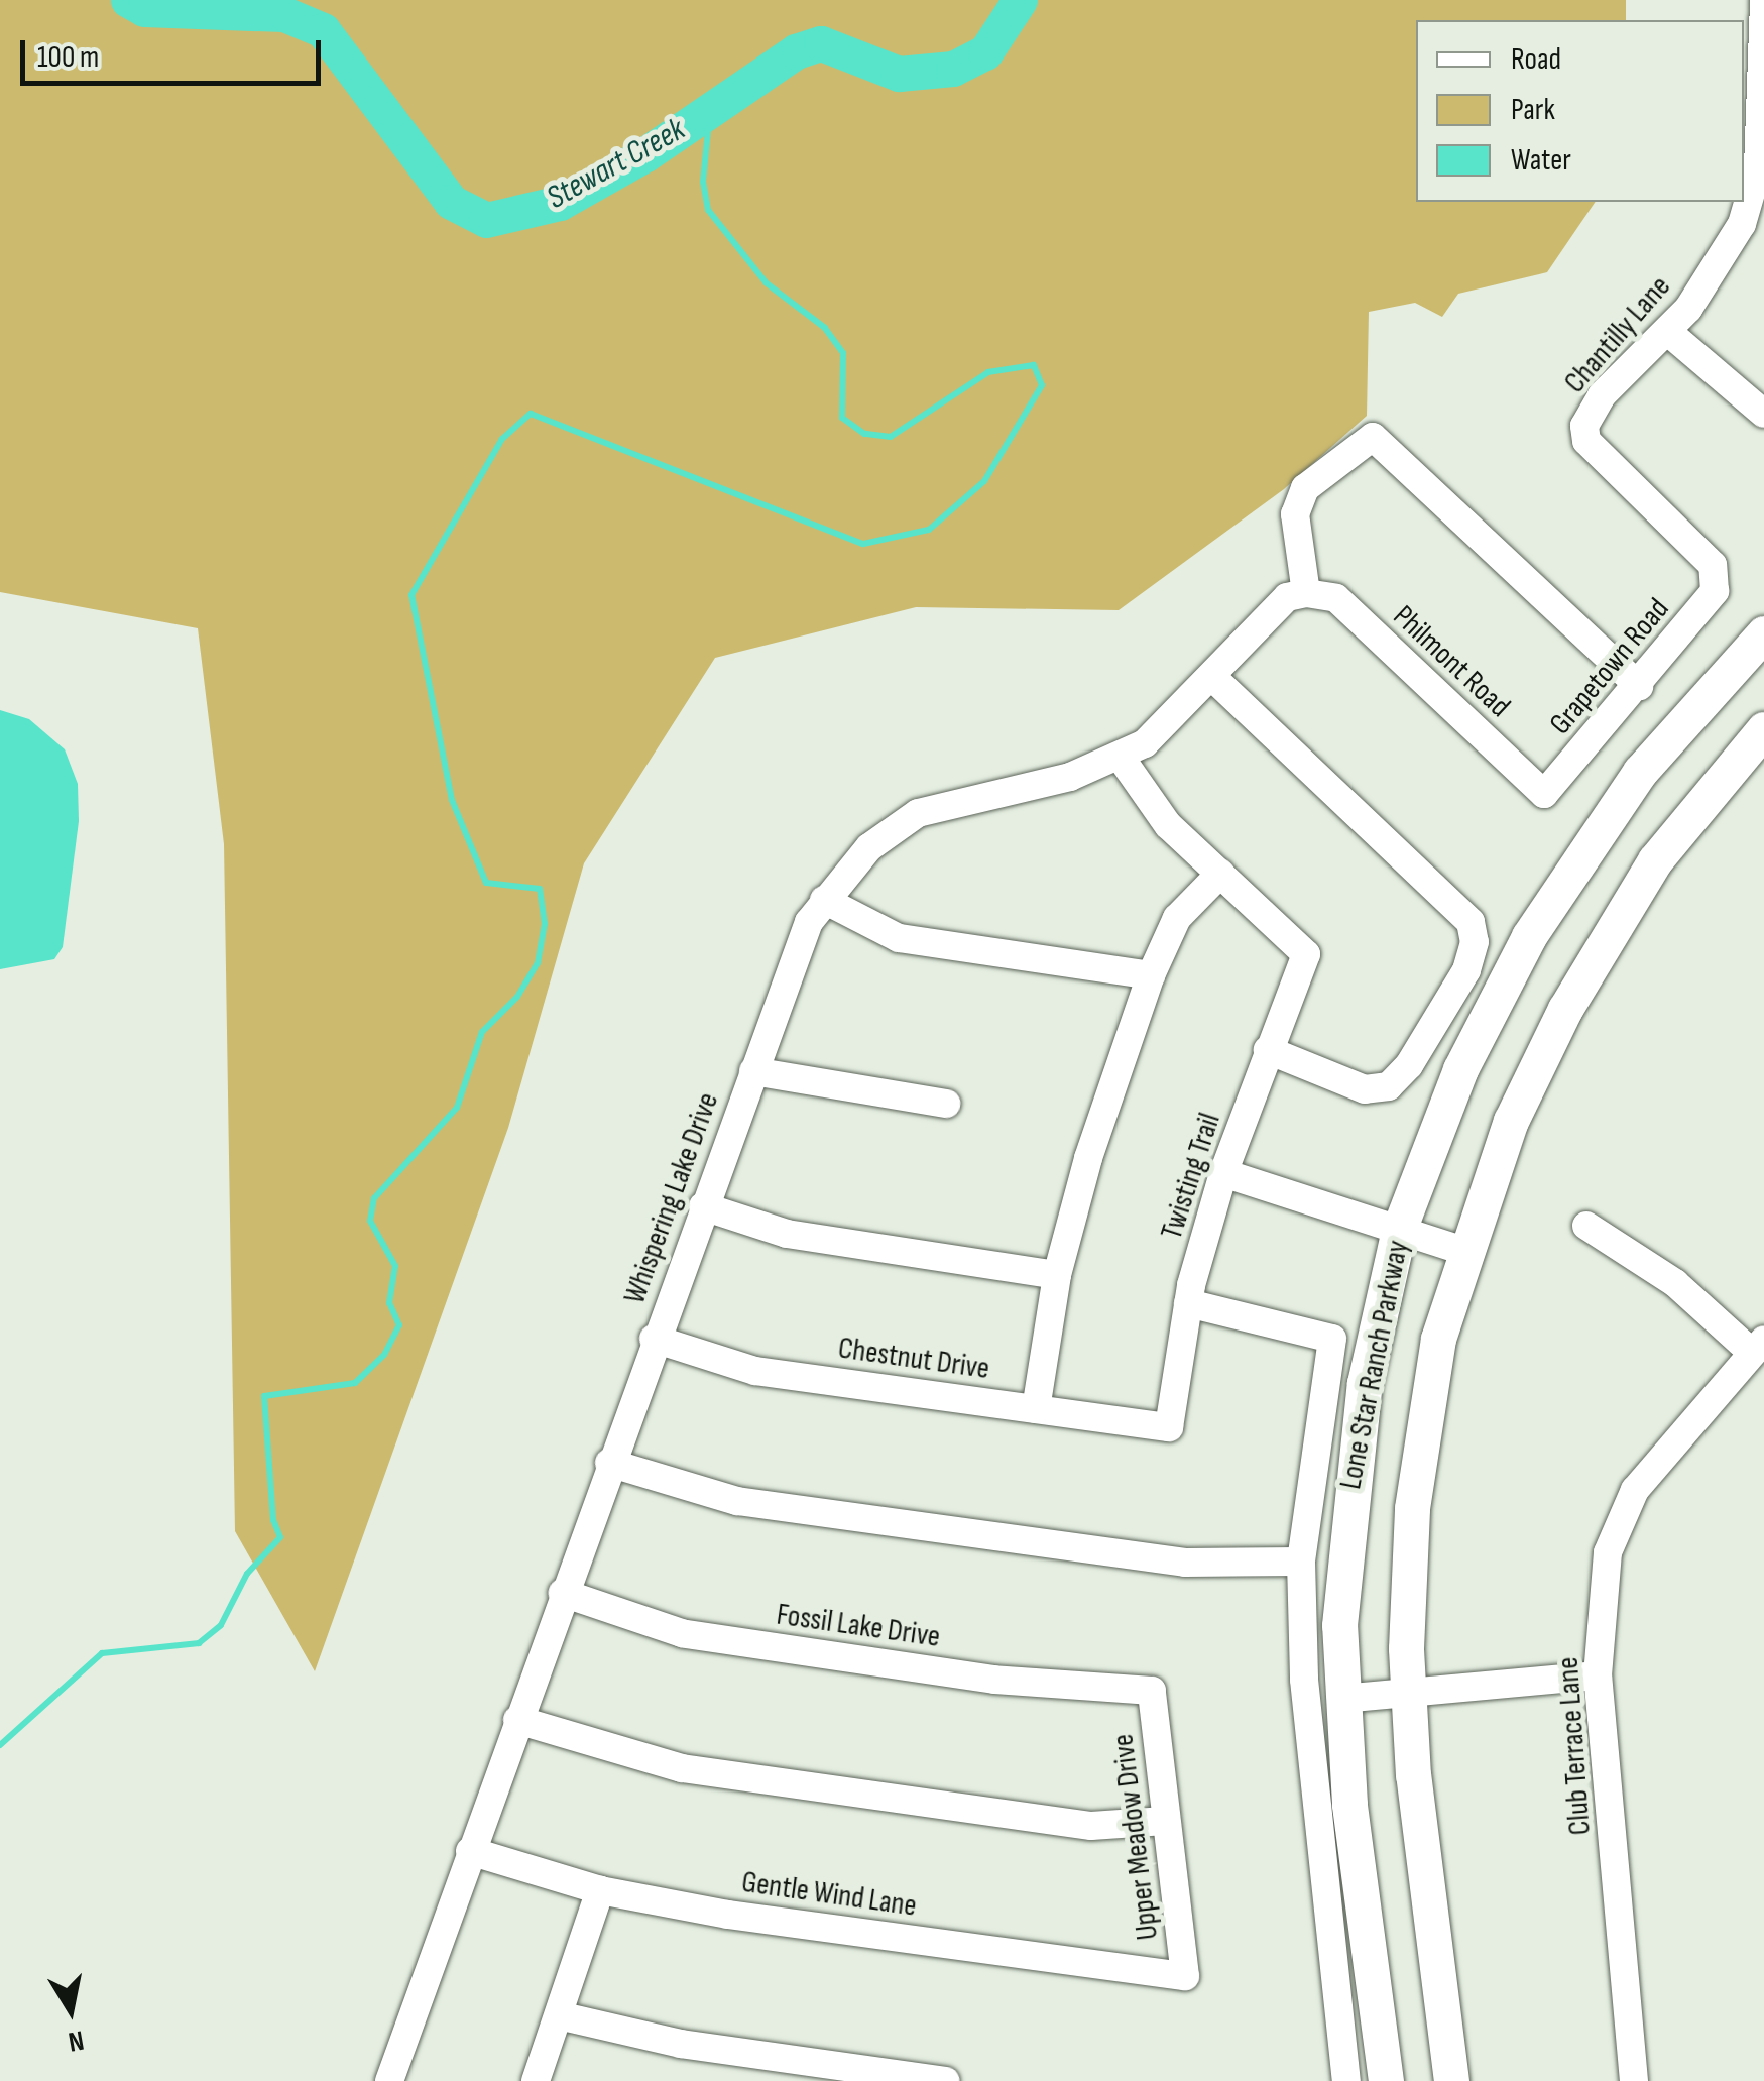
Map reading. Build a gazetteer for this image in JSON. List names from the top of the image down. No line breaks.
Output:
{"streets":{"main road":["Lone Star Ranch Parkway"],"street":["Chantilly Lane","Philmont Road","Grapetown Road","Twisting Trail","Whispering Lake Drive","Chestnut Drive","Fossil Lake Drive","Club Terrace Lane","Upper Meadow Drive","Gentle Wind Lane"]},"crossings":[["Chantilly Lane","Grapetown Road"],["Philmont Road","Grapetown Road"],["Philmont Road","Whispering Lake Drive"],["Twisting Trail","Chestnut Drive"],["Whispering Lake Drive","Chestnut Drive"],["Whispering Lake Drive","Fossil Lake Drive"],["Whispering Lake Drive","Gentle Wind Lane"],["Fossil Lake Drive","Upper Meadow Drive"],["Upper Meadow Drive","Gentle Wind Lane"]],"water":["Stewart Creek"],"legend":["Road","Park","Water"],"scale_bar":"100 m","north":"bottom"}
